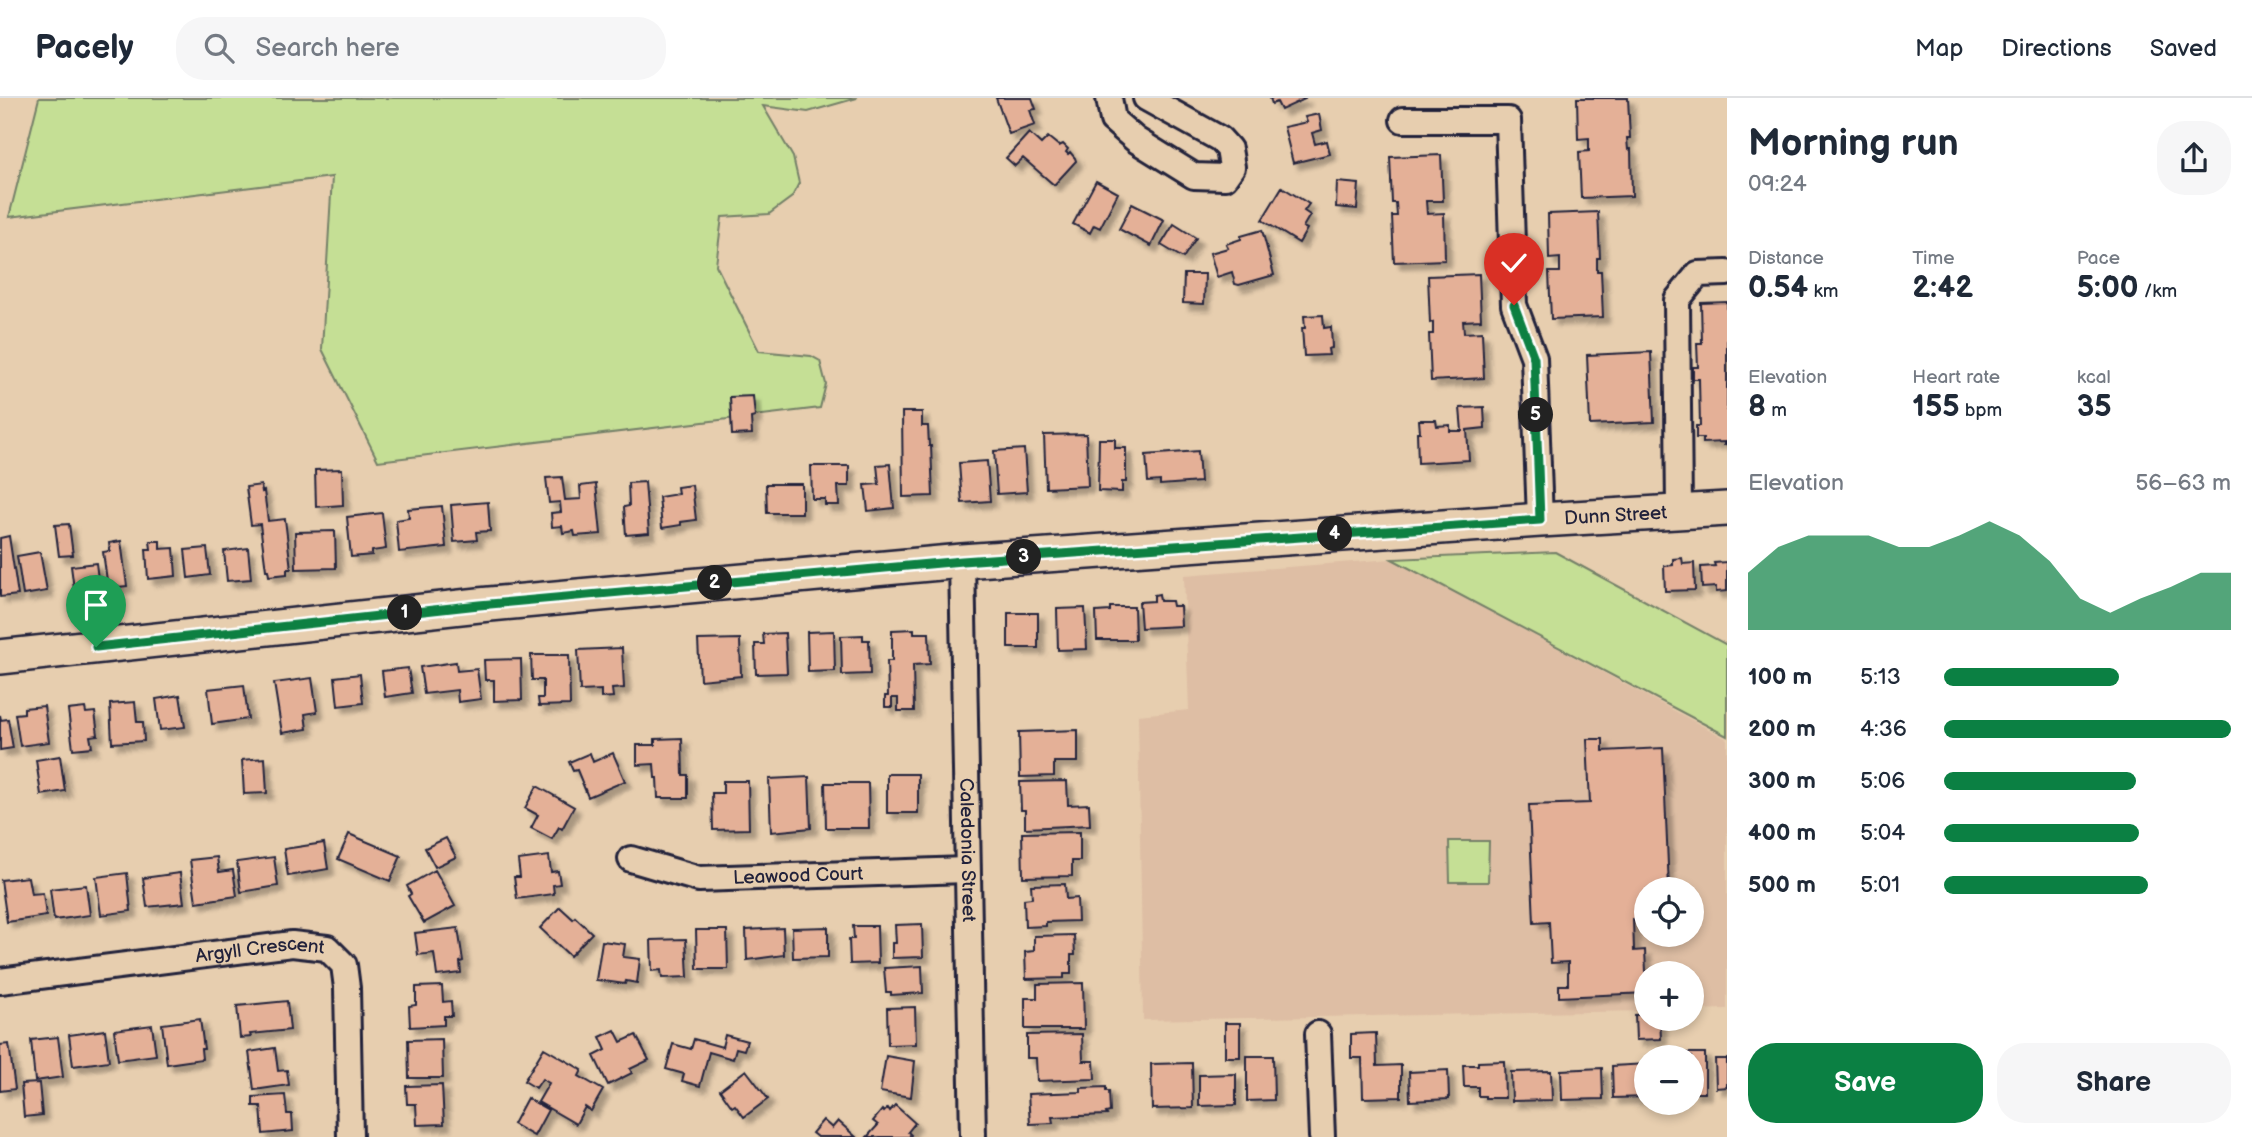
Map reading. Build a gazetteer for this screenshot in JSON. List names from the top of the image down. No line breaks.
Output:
{"streets":{"street":["Dunn Street","Caledonia Street","Leawood Court","Argyll Crescent"]},"crossings":[["Dunn Street","Caledonia Street"],["Caledonia Street","Leawood Court"]],"page":{"header":"Pacely","search":"Search here","nav":["Map","Directions","Saved"],"heading":["Morning run","09:24"],"stats":[["Distance","0.54 km"],["Time","2:42"],["Pace","5:00 /km"],["Elevation","8 m"],["Heart rate","155 bpm"],["kcal","35"]],"pins":["5","4","3","2","1"],"chart":["Elevation","56–63 m"],"list":[{"name":"100 m","note":"5:13"},{"name":"200 m","note":"4:36"},{"name":"300 m","note":"5:06"},{"name":"400 m","note":"5:04"},{"name":"500 m","note":"5:01"}],"map_buttons":["+","−"],"buttons":["Save","Share"]}}
